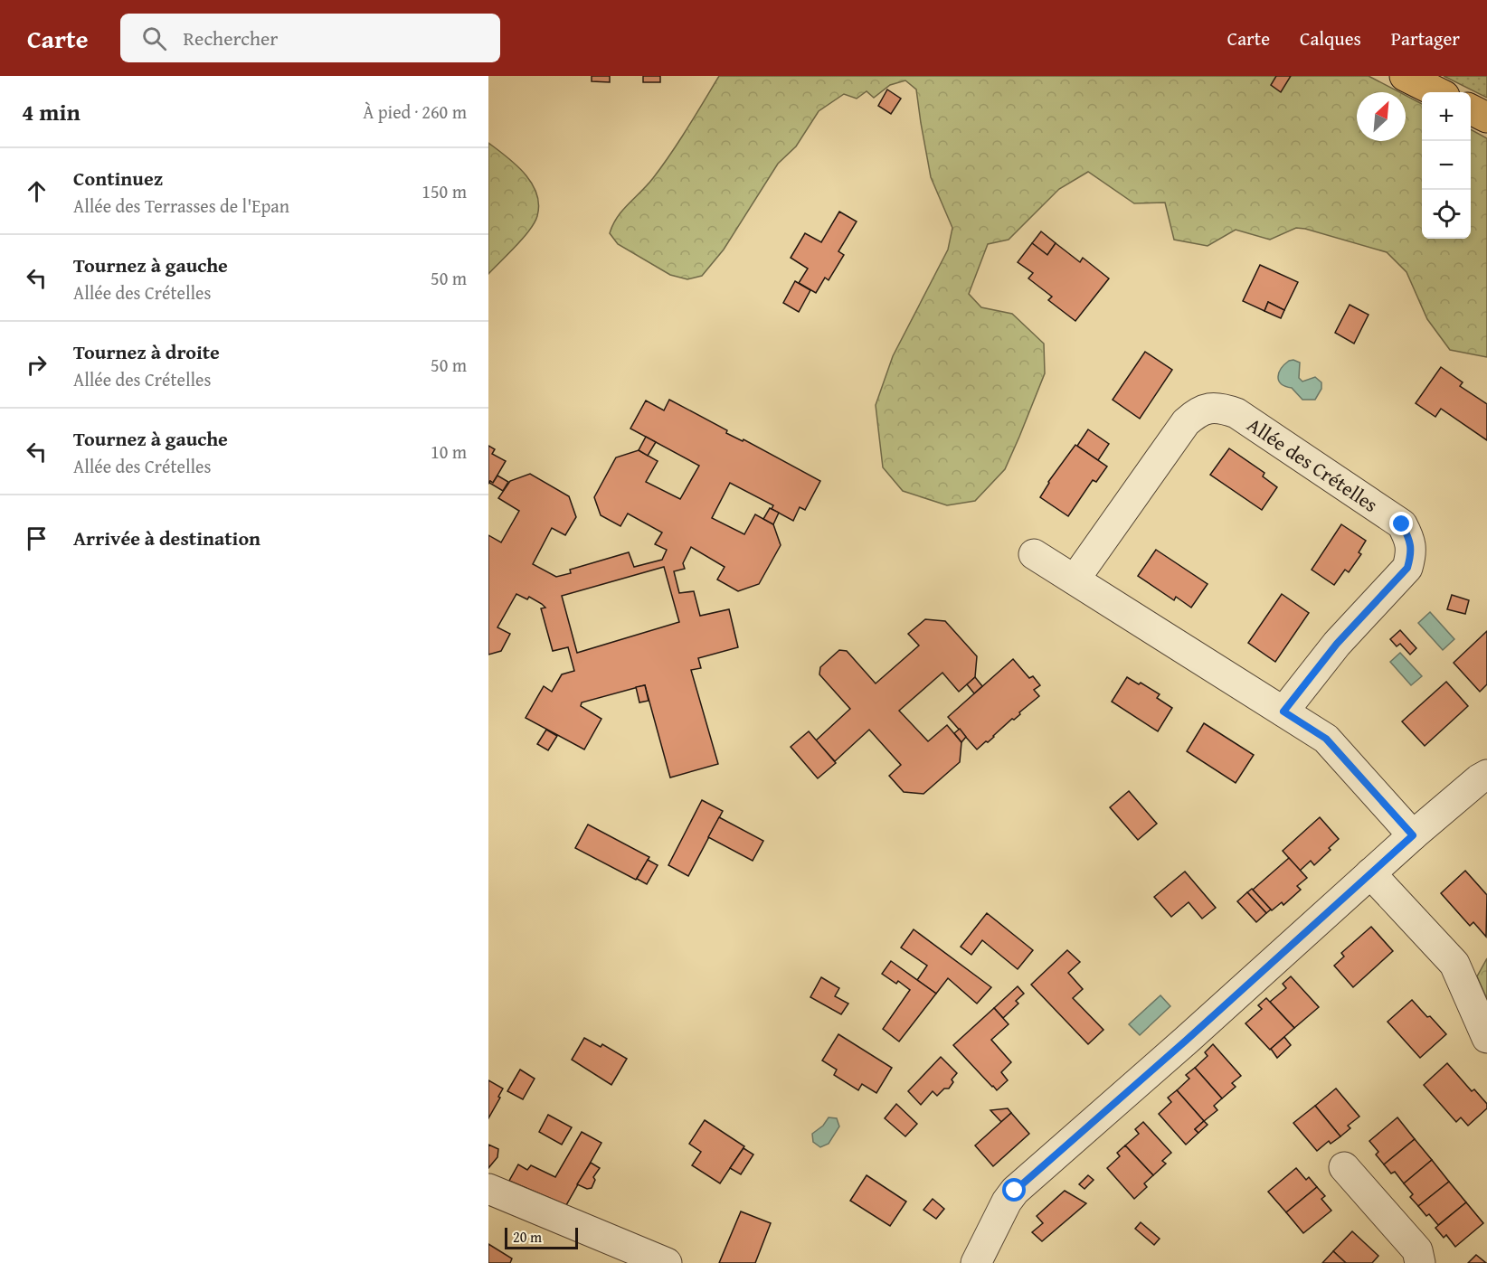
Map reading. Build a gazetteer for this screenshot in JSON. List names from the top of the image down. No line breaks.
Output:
{"streets":{"street":["Allée des Crételles"]},"scale_bar":"20 m","north":"top right","page":{"header":"Carte","search":"Rechercher","nav":["Carte","Calques","Partager"],"heading":["4 min","À pied · 260 m"],"map_buttons":["+","−"],"list":[["Continuez","Allée des Terrasses de l'Epan","150 m"],["Tournez à gauche","Allée des Crételles","50 m"],["Tournez à droite","Allée des Crételles","50 m"],["Tournez à gauche","Allée des Crételles","10 m"],"Arrivée à destination"],"scale":"20 m"}}
